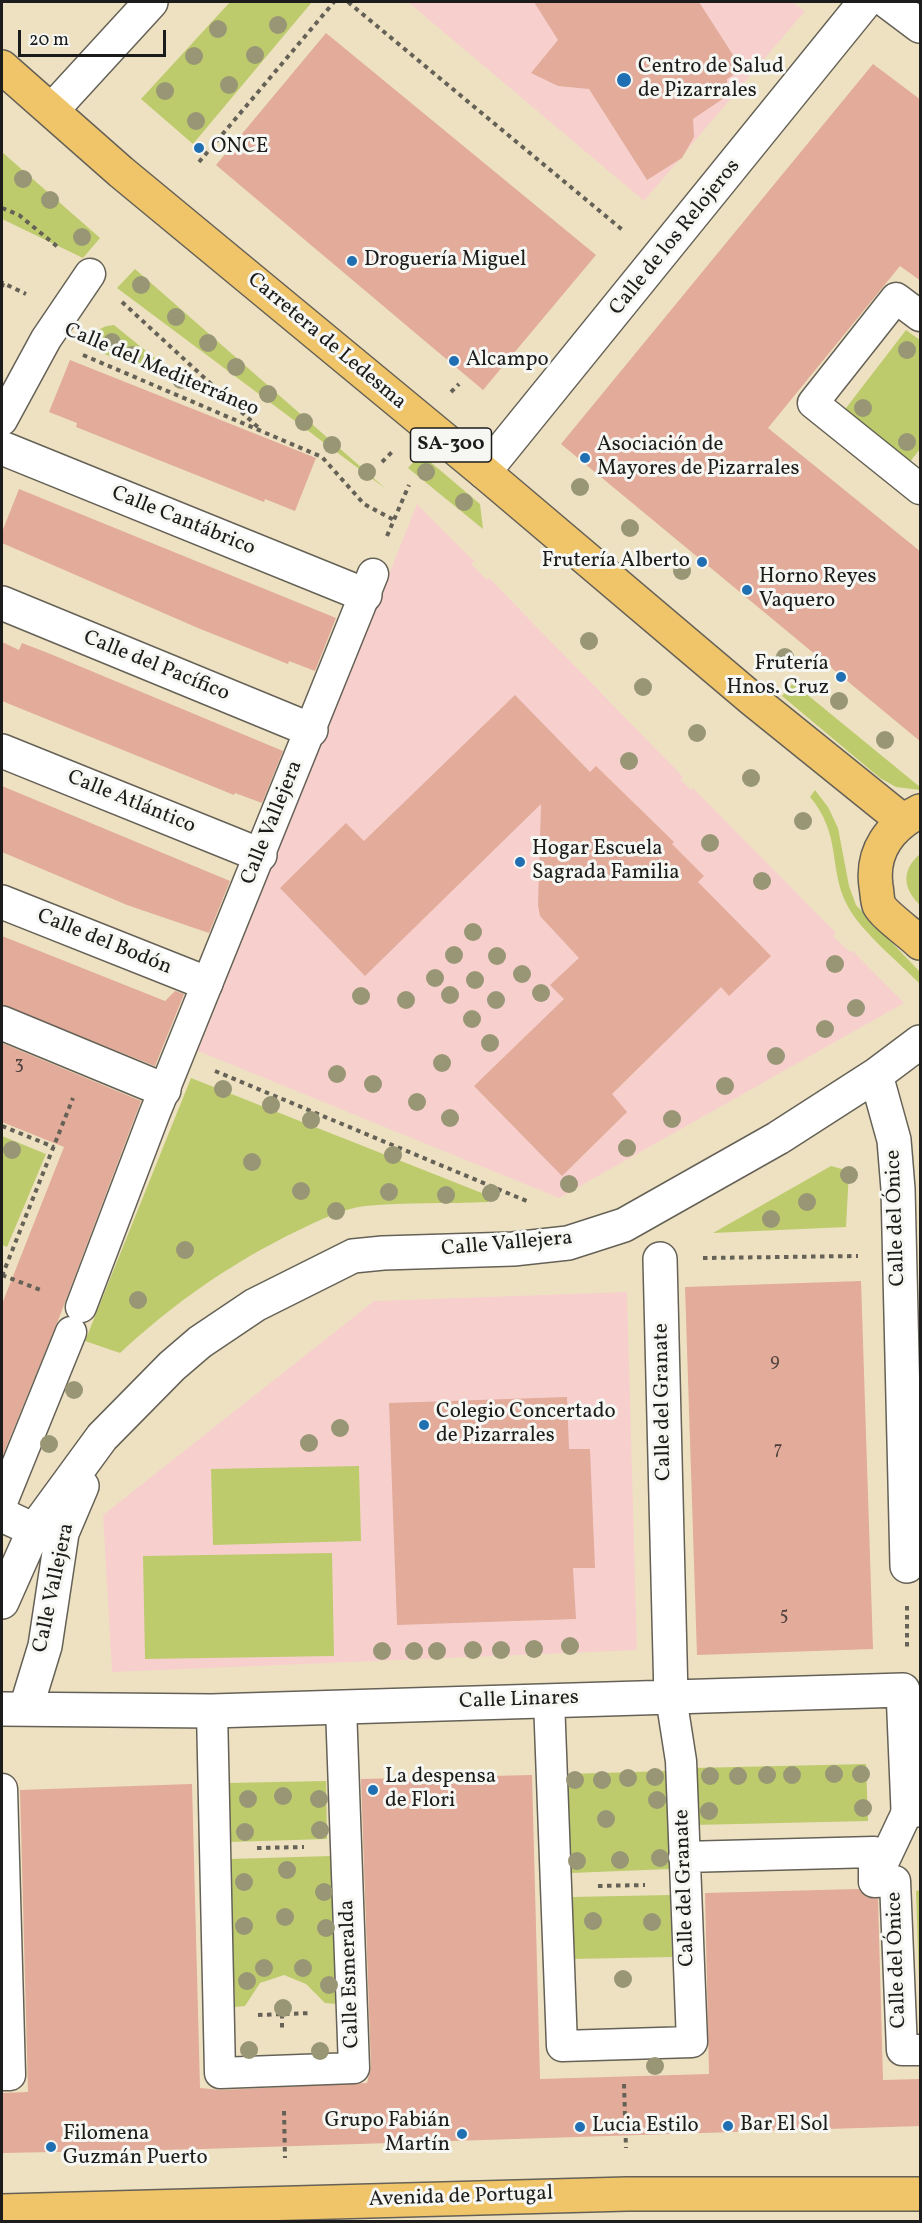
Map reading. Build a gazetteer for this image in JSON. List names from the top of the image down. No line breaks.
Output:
{"streets":{"main road":["Carretera de Ledesma","SA-300","Avenida de Portugal"],"street":["Calle de los Relojeros","Calle Cantábrico","Calle del Pacífico","Calle Atlántico","Calle Vallejera","Calle del Bodón","Calle del Ónice","Calle del Granate","Calle Linares","Calle Esmeralda"],"path":["Calle del Mediterráneo"]},"crossings":[["Calle de los Relojeros","Carretera de Ledesma"],["Carretera de Ledesma","SA-300"],["Calle Cantábrico","Calle Vallejera"],["Calle del Pacífico","Calle Vallejera"],["Calle Atlántico","Calle Vallejera"],["Calle Vallejera","Calle del Bodón"],["Calle Vallejera","Calle del Ónice"],["Calle Vallejera","Calle Linares"],["Calle del Ónice","Calle Linares"],["Calle del Granate","Calle Linares"],["Calle Linares","Calle Esmeralda"]],"places":["Centro de Salud de Pizarrales","ONCE","Droguería Miguel","Alcampo","Asociación de Mayores de Pizarrales","Frutería Alberto","Horno Reyes Vaquero","Frutería Hnos. Cruz","Hogar Escuela Sagrada Familia","Colegio Concertado de Pizarrales","La despensa de Flori","Bar El Sol","Lucia Estilo","Grupo Fabián Martín","Filomena Guzmán Puerto"],"house_numbers":["3","9","7","5"],"scale_bar":"20 m"}
